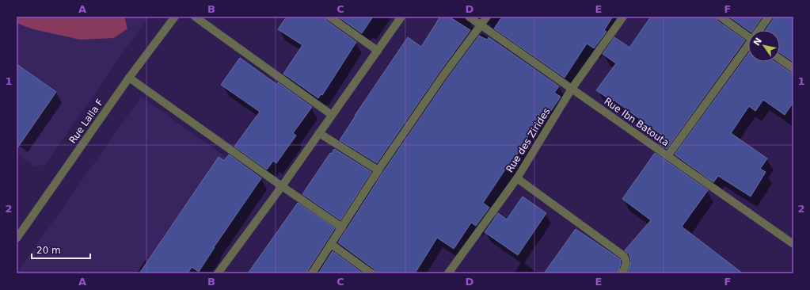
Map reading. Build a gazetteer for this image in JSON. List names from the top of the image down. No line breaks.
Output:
{"streets":{"street":["Rue Lalla F","Rue Ibn Batouta","Rue des Zirides"]},"crossings":[["Rue Ibn Batouta","Rue des Zirides"]],"scale_bar":"20 m","north":"top left","grid":{"columns":["A","B","C","D","E","F"],"rows":["1","2"]}}
